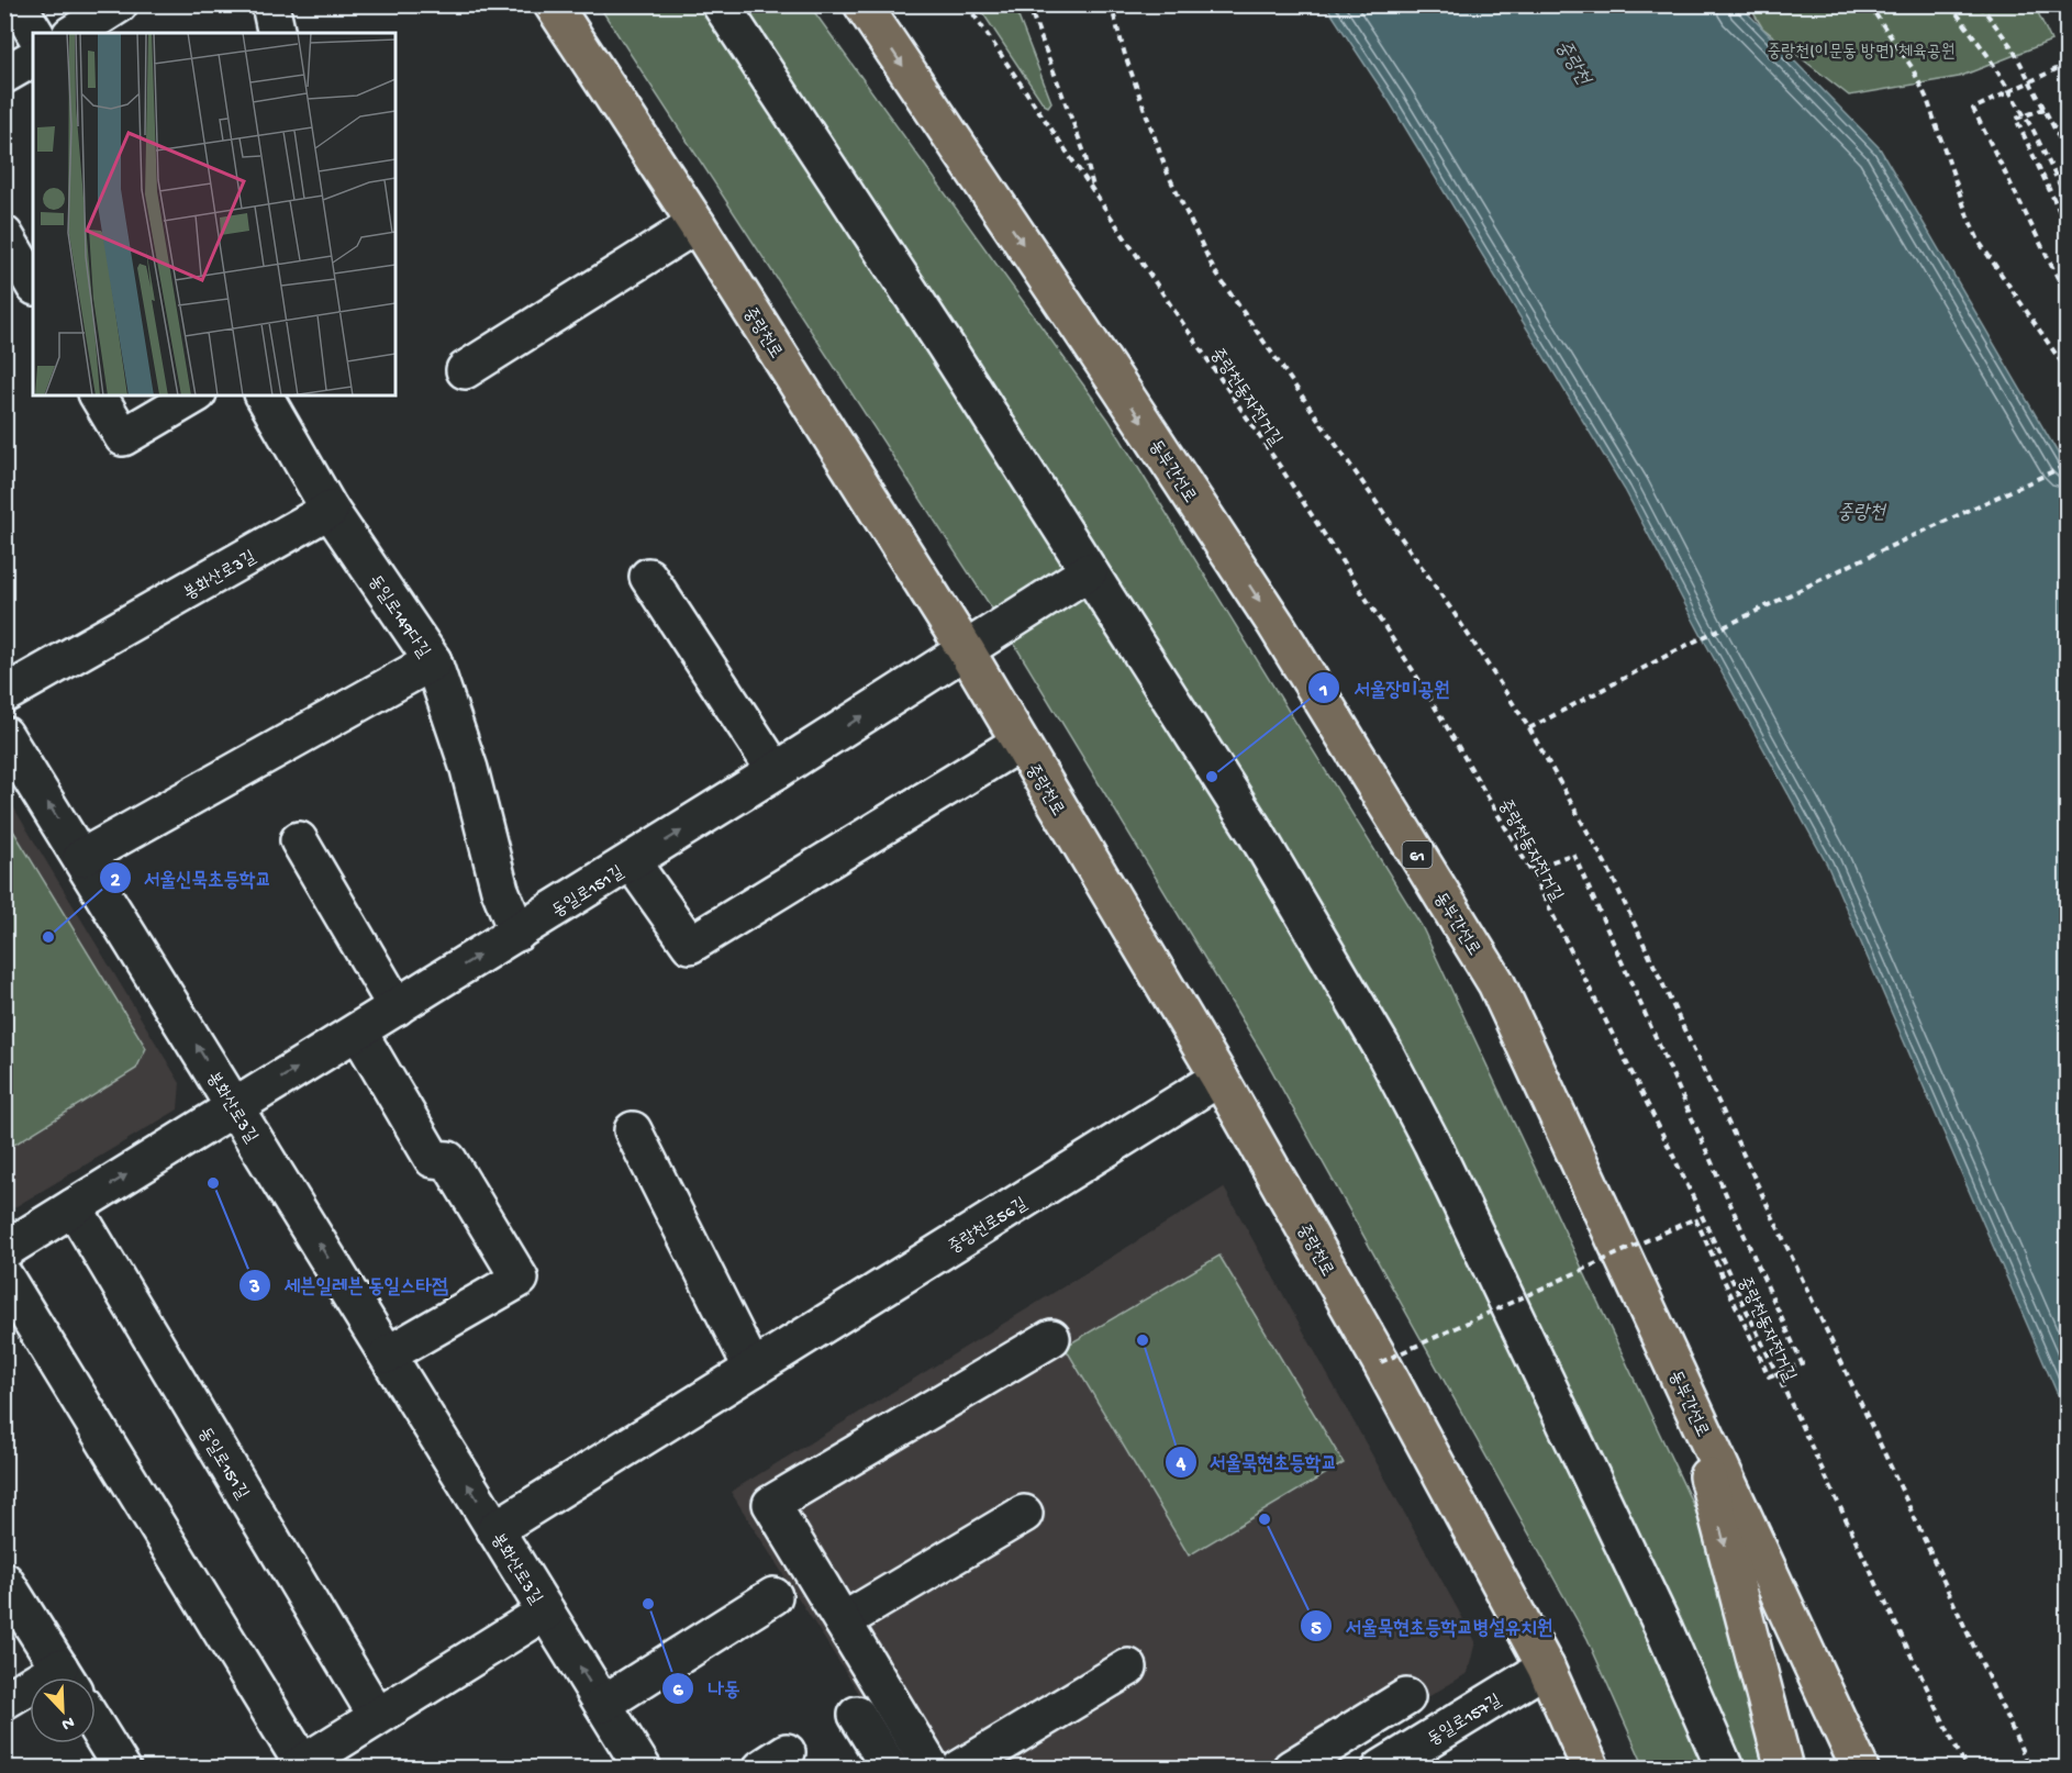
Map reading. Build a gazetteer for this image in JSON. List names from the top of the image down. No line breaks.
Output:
{"streets":{"main road":["중랑천로","동부간선로","61"],"street":["봉화산로3길","동일로149다길","동일로151길","중랑천로56길","동일로157길"],"path":["중랑천동자전거길"]},"crossings":[["중랑천로","동일로151길"],["중랑천로","중랑천로56길"],["중랑천로","동일로157길"],["봉화산로3길","동일로149다길"],["봉화산로3길","동일로151길"],["봉화산로3길","중랑천로56길"],["동일로149다길","동일로151길"]],"one_way":["동부간선로"],"water":["중랑천"],"parks":["중랑천(이문동 방면) 체육공원"],"places":["서울장미공원","서울신묵초등학교","세븐일레븐 동일스타점","서울묵현초등학교","서울묵현초등학교병설유치원","나동"],"north":"bottom right"}
